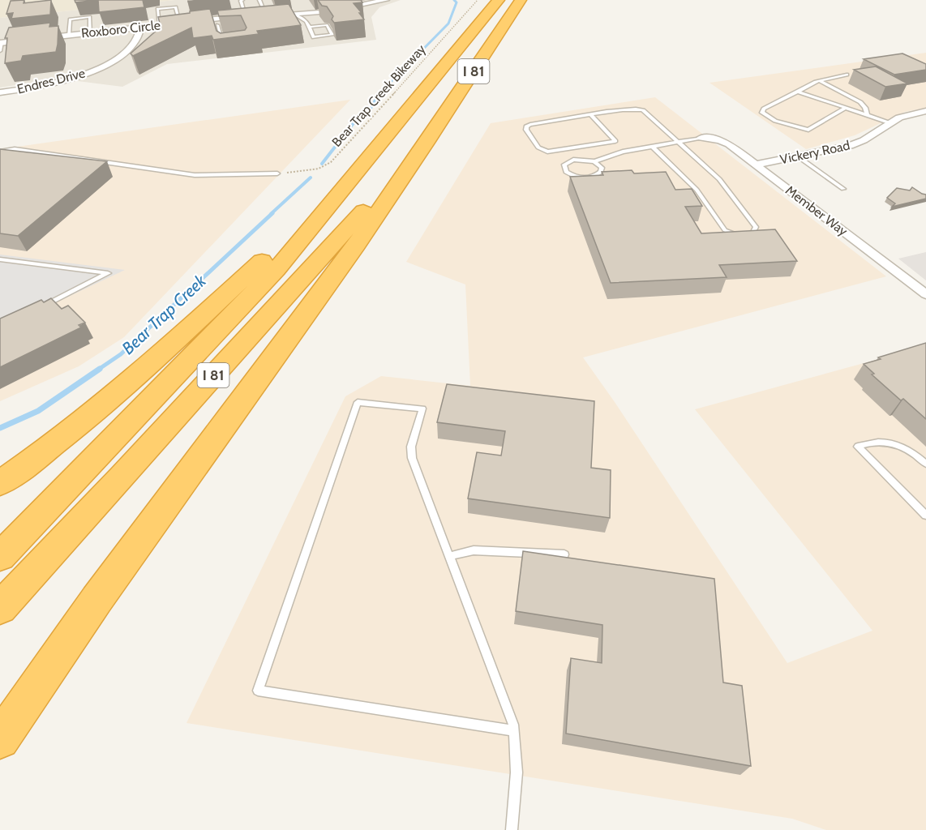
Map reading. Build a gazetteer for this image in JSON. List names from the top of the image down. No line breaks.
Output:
{"streets":{"highway":["I 81"],"street":["Roxboro Circle","Endres Drive","Vickery Road","Member Way"],"path":["Bear Trap Creek Bikeway"]},"crossings":[["Roxboro Circle","Endres Drive"],["Vickery Road","Member Way"]],"water":["Bear Trap Creek"]}
